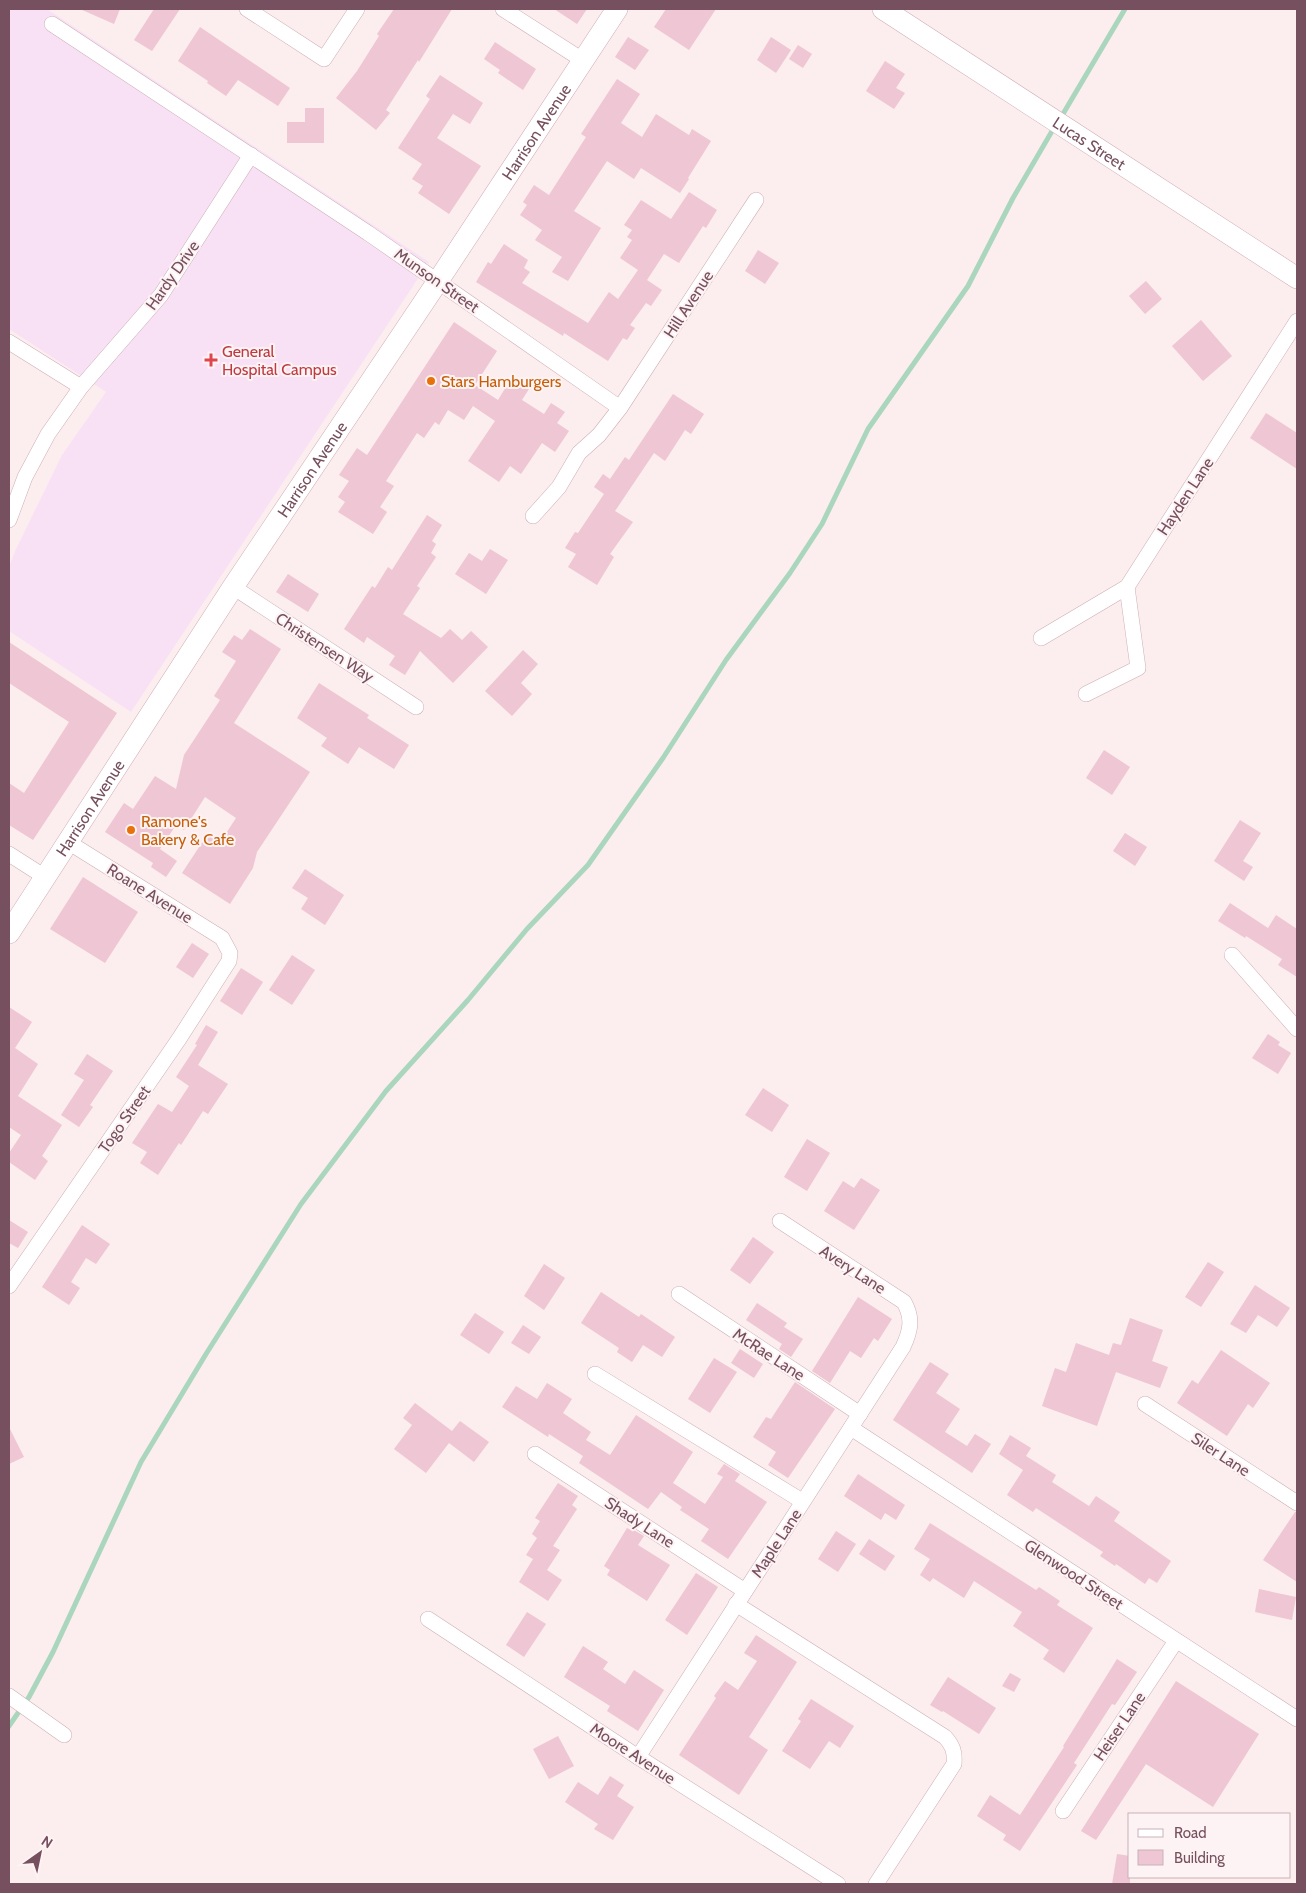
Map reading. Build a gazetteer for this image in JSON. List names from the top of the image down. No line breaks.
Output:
{"streets":{"main road":["Harrison Avenue","Lucas Street"],"street":["Hardy Drive","Munson Street","Hill Avenue","Hayden Lane","Christensen Way","Roane Avenue","Togo Street","Avery Lane","McRae Lane","Siler Lane","Shady Lane","Maple Lane","Glenwood Street","Heiser Lane","Moore Avenue"]},"crossings":[["Harrison Avenue","Munson Street"],["Harrison Avenue","Christensen Way"],["Harrison Avenue","Roane Avenue"],["Hardy Drive","Munson Street"],["Munson Street","Hill Avenue"],["Roane Avenue","Togo Street"],["Avery Lane","Maple Lane"],["McRae Lane","Maple Lane"],["Shady Lane","Maple Lane"],["Maple Lane","Glenwood Street"],["Maple Lane","Moore Avenue"],["Glenwood Street","Heiser Lane"]],"places":{"health":["General Hospital Campus"],"other":["Stars Hamburgers","Ramone's Bakery & Cafe"]},"legend":["Road","Building"],"north":"top right"}
